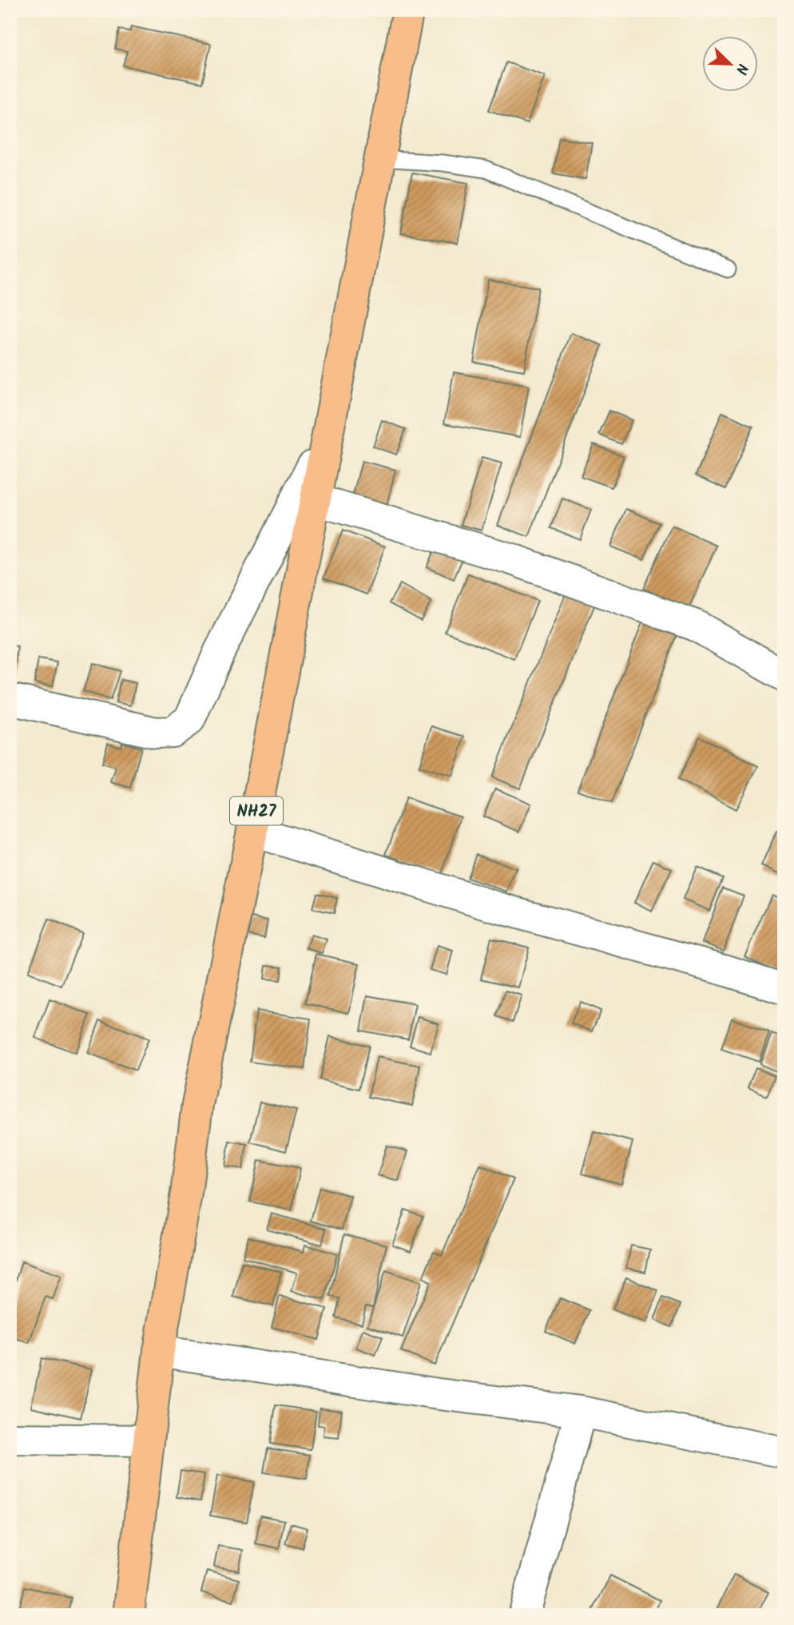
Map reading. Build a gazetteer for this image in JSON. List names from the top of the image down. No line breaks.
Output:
{"streets":{"highway":["NH27"]},"north":"bottom right"}
